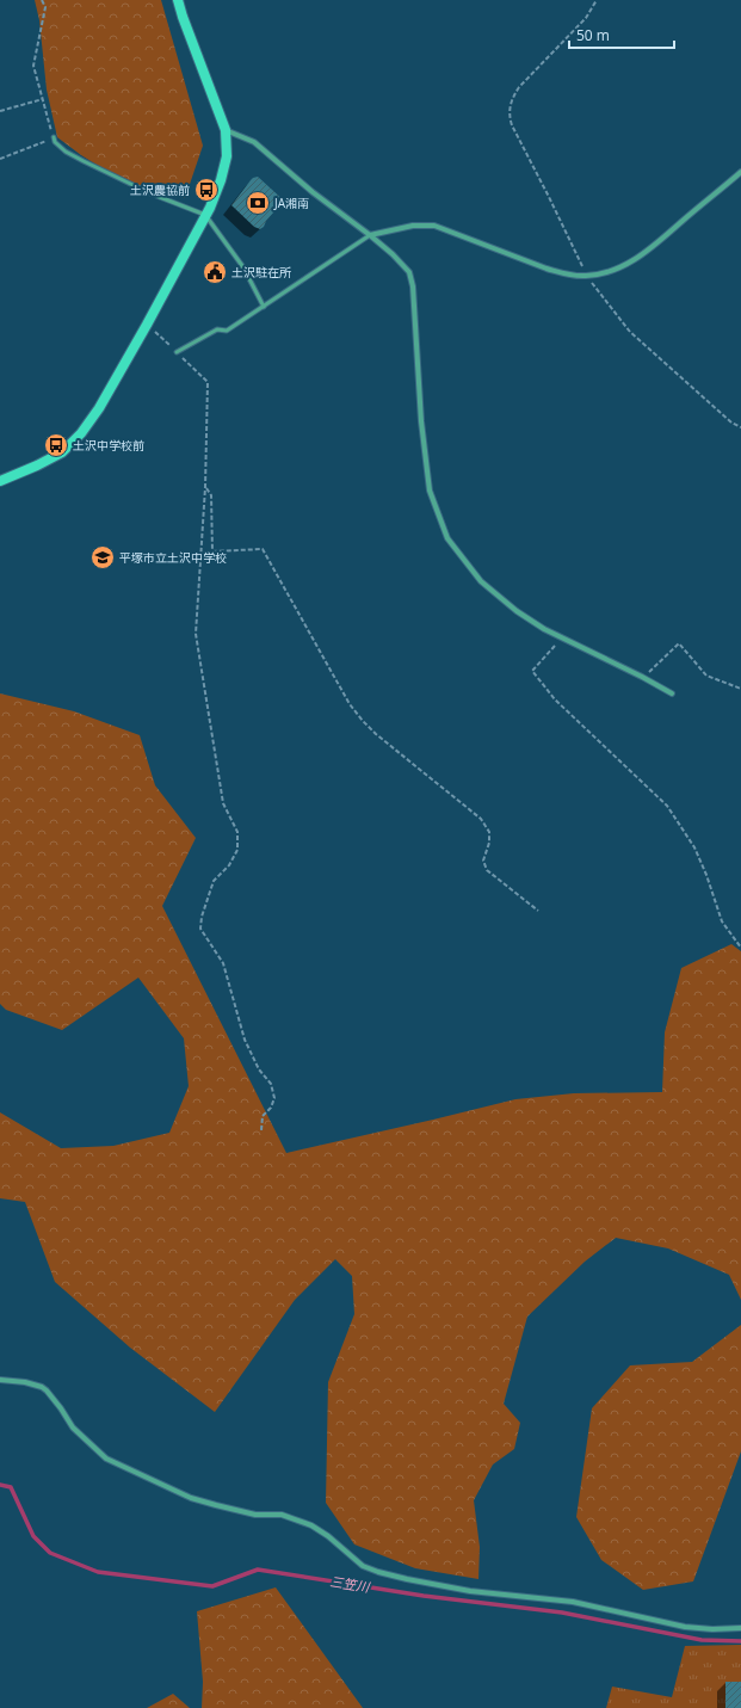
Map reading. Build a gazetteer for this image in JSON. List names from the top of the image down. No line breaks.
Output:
{"water":["三笠川"],"places":{"bus stop":["土沢農協前","土沢中学校前"],"bank":["JA湘南"],"public building":["土沢駐在所"],"school or university":["平塚市立土沢中学校"]},"scale_bar":"50 m"}
